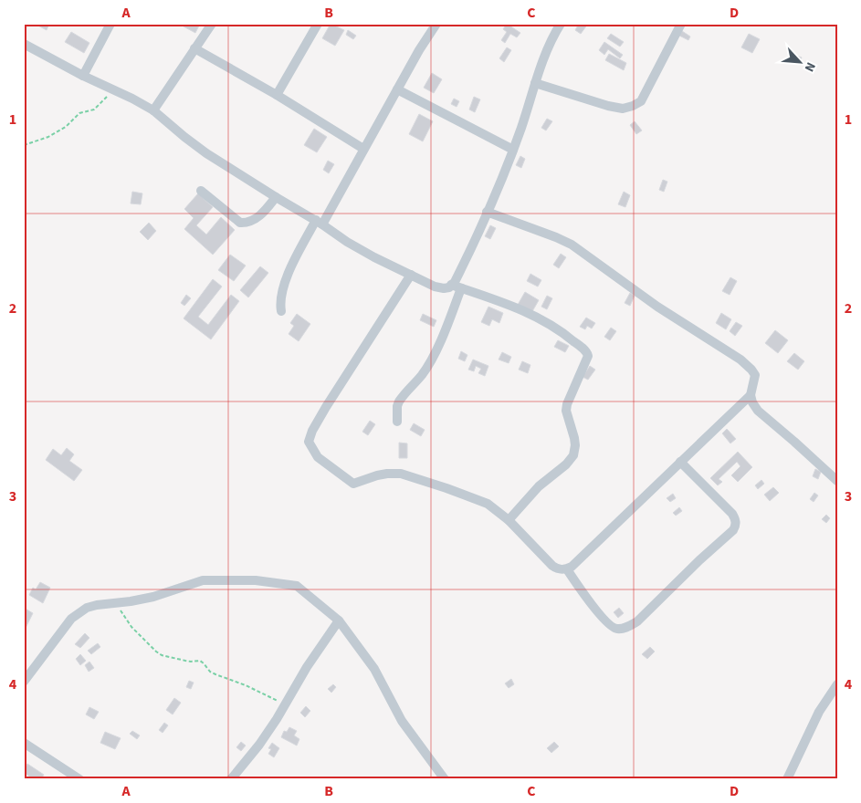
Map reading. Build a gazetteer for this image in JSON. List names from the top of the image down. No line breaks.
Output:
{"north":"bottom right","grid":{"columns":["A","B","C","D"],"rows":["1","2","3","4"]}}
